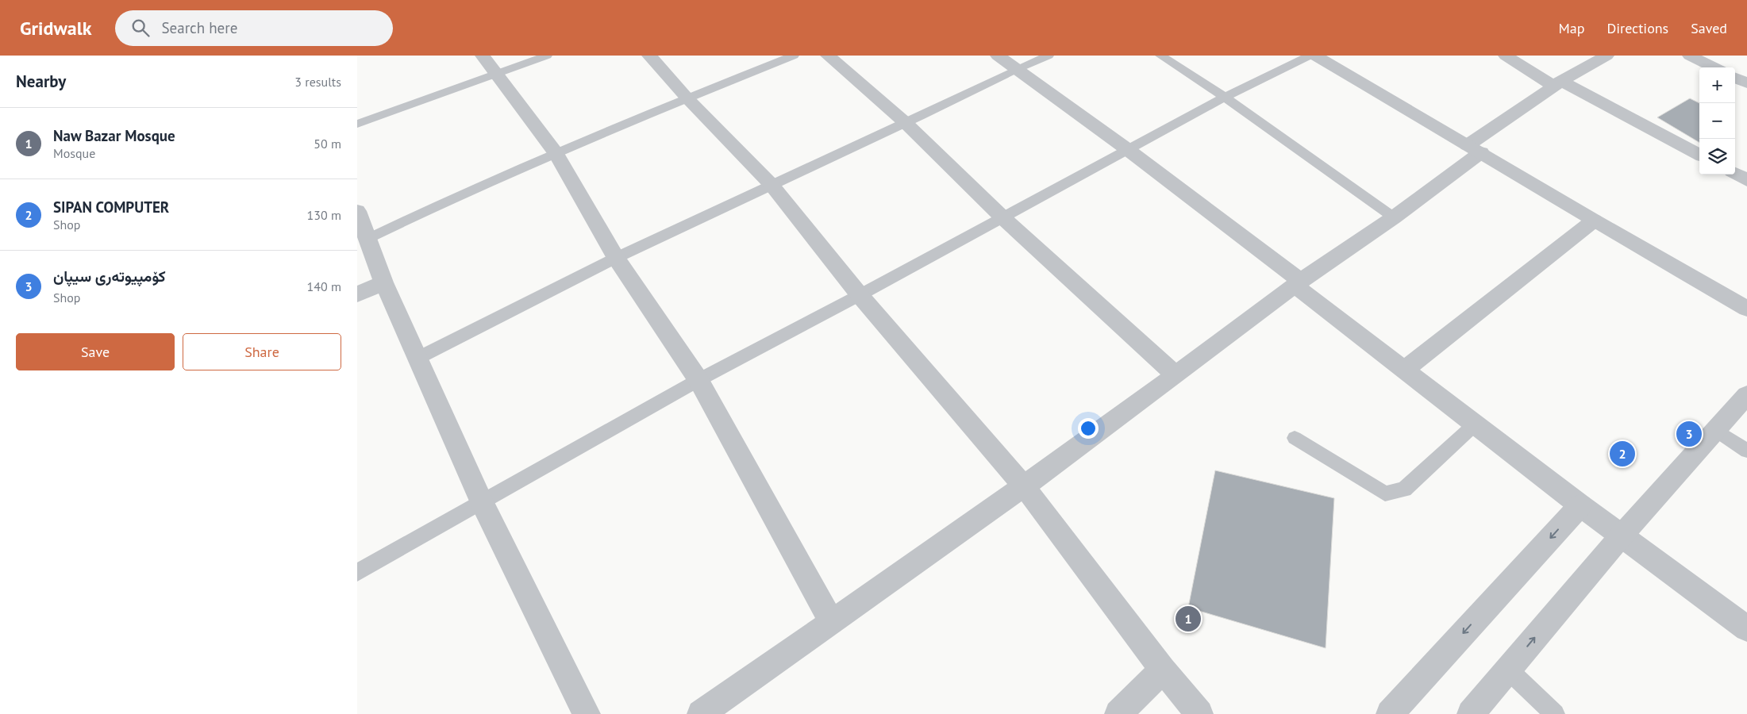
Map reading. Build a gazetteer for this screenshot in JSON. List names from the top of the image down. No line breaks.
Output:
{"page":{"header":"Gridwalk","search":"Search here","nav":["Map","Directions","Saved"],"heading":["Nearby","3 results"],"map_buttons":["+","−"],"list":[{"mark":"1","name":"Naw Bazar Mosque","note":"Mosque","value":"50 m"},{"mark":"2","name":"SIPAN COMPUTER","note":"Shop","value":"130 m"},{"mark":"3","name":"کۆمپیوتەری سیپان","note":"Shop","value":"140 m"}],"buttons":["Save","Share"],"pins":["3","2","1"]}}
